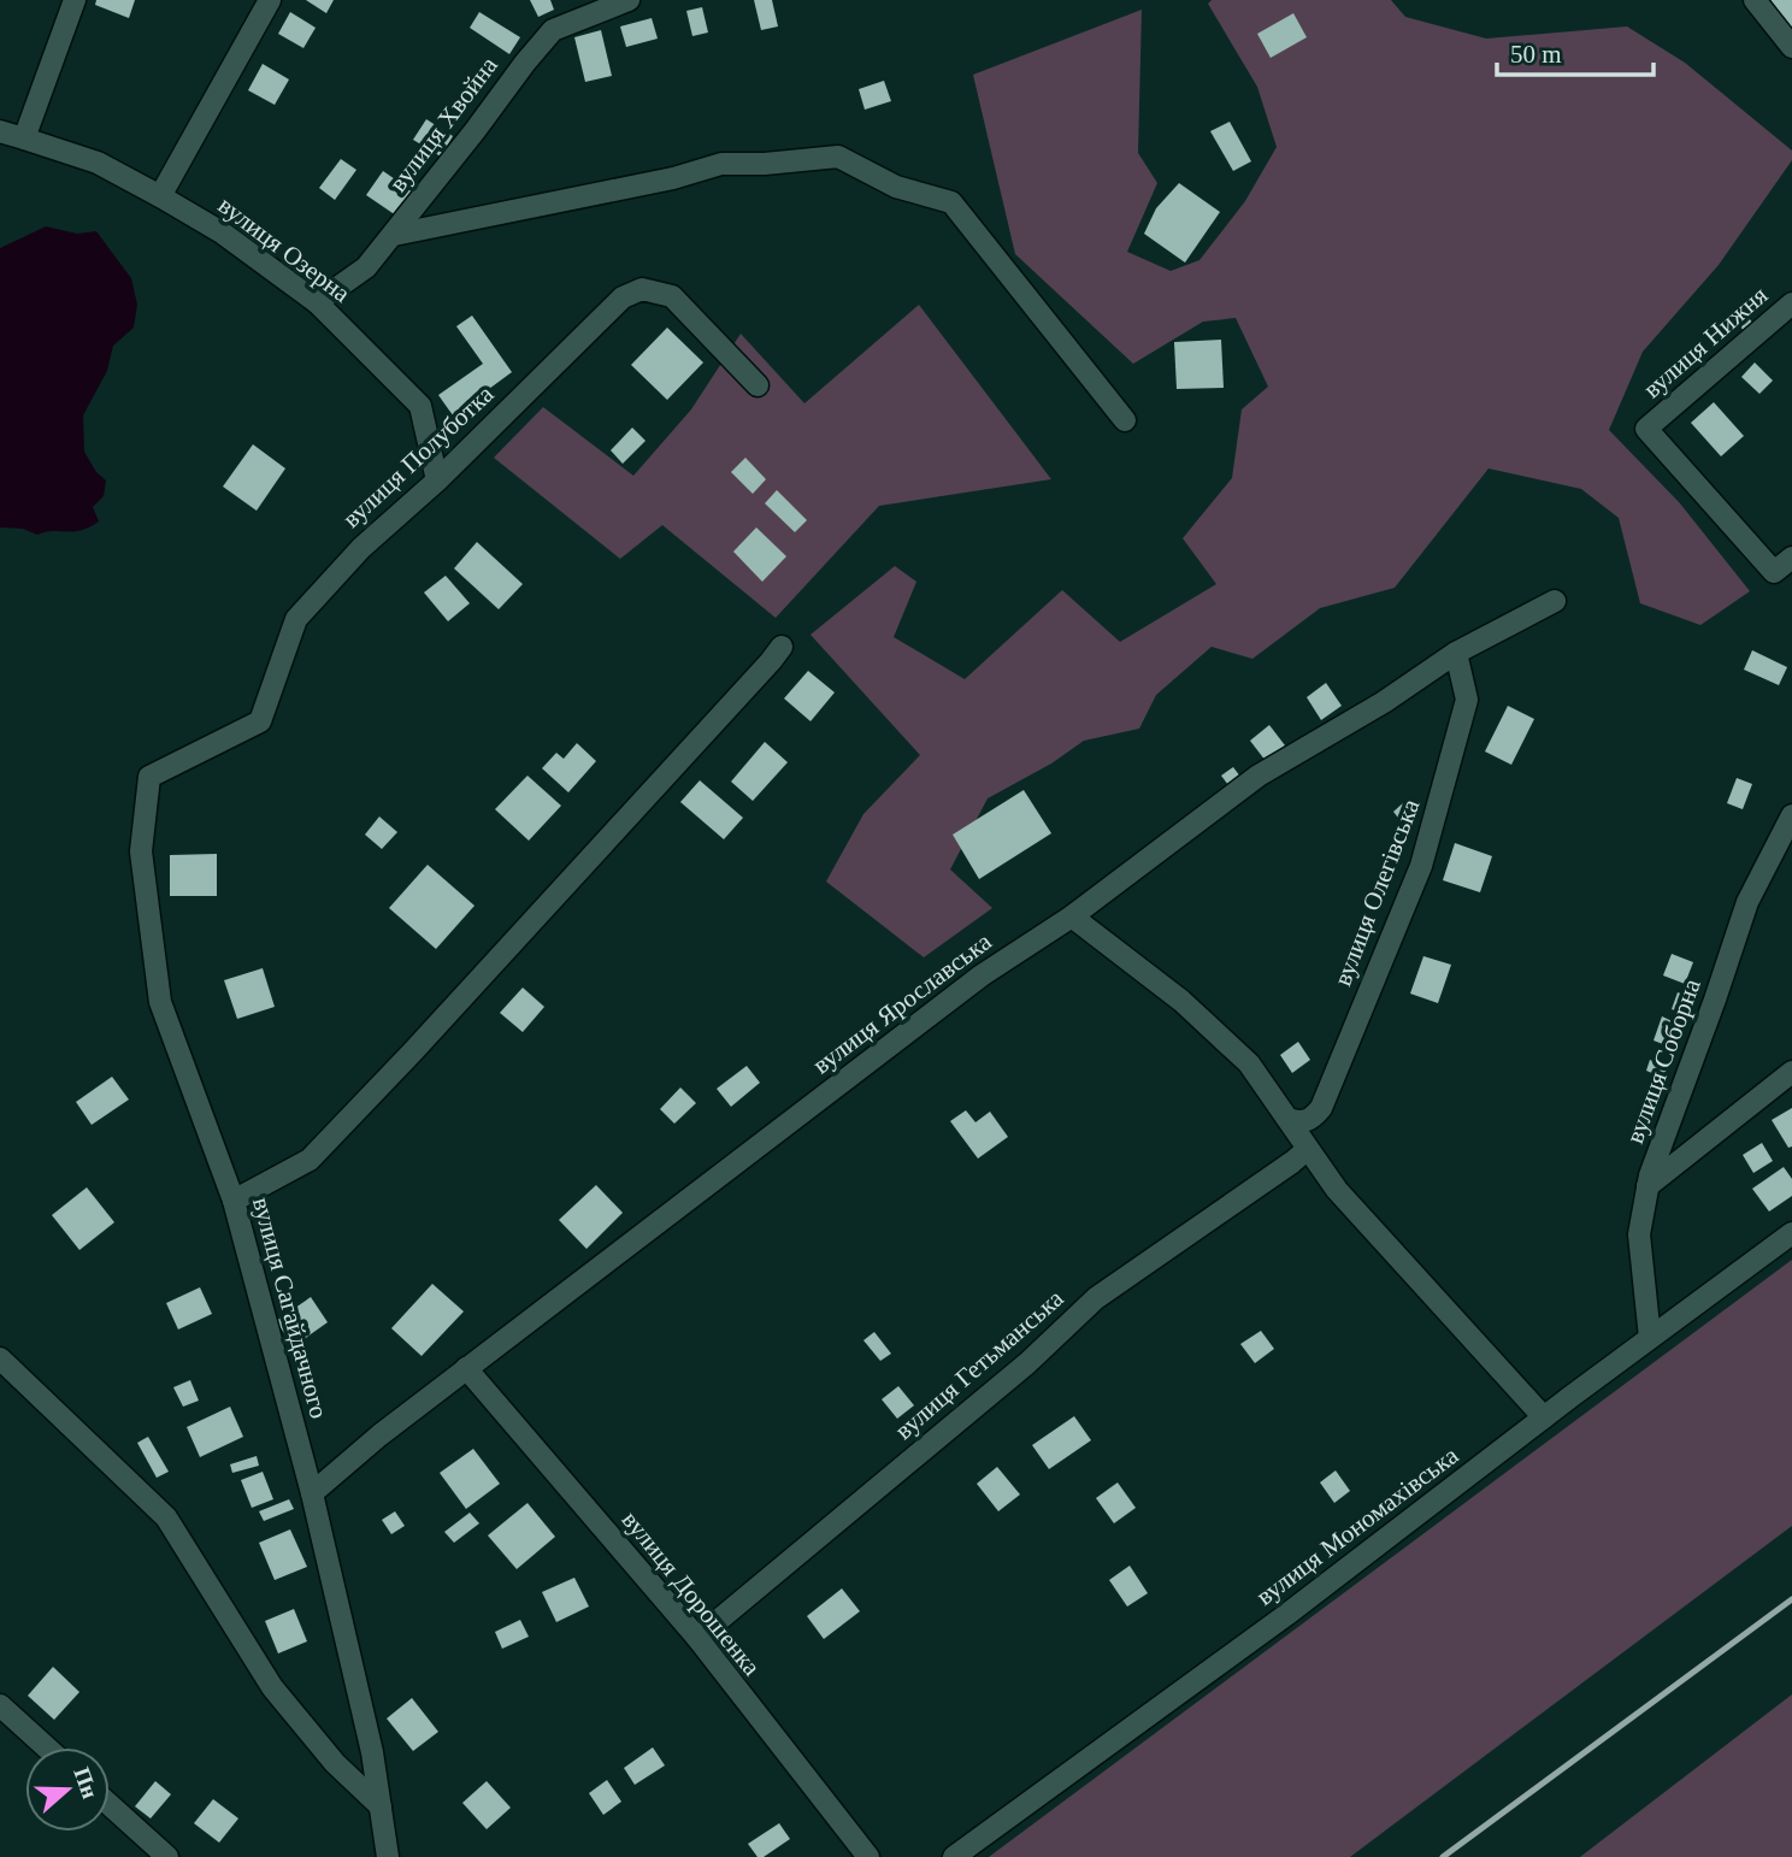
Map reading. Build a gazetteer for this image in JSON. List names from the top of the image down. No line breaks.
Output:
{"streets":{"street":["вулиця Хвойна","вулиця Озерна","вулиця Нижня","вулиця Полуботка","вулиця Олегівська","вулиця Ярославська","вулиця Соборна","вулиця Сагайдачного","вулиця Гетьманська","вулиця Мономахівська","вулиця Дорошенка"]},"crossings":[["вулиця Хвойна","вулиця Озерна"],["вулиця Озерна","вулиця Полуботка"],["вулиця Полуботка","вулиця Сагайдачного"],["вулиця Олегівська","вулиця Ярославська"],["вулиця Ярославська","вулиця Сагайдачного"],["вулиця Ярославська","вулиця Дорошенка"],["вулиця Соборна","вулиця Мономахівська"],["вулиця Гетьманська","вулиця Дорошенка"]],"scale_bar":"50 m","north":"right"}
